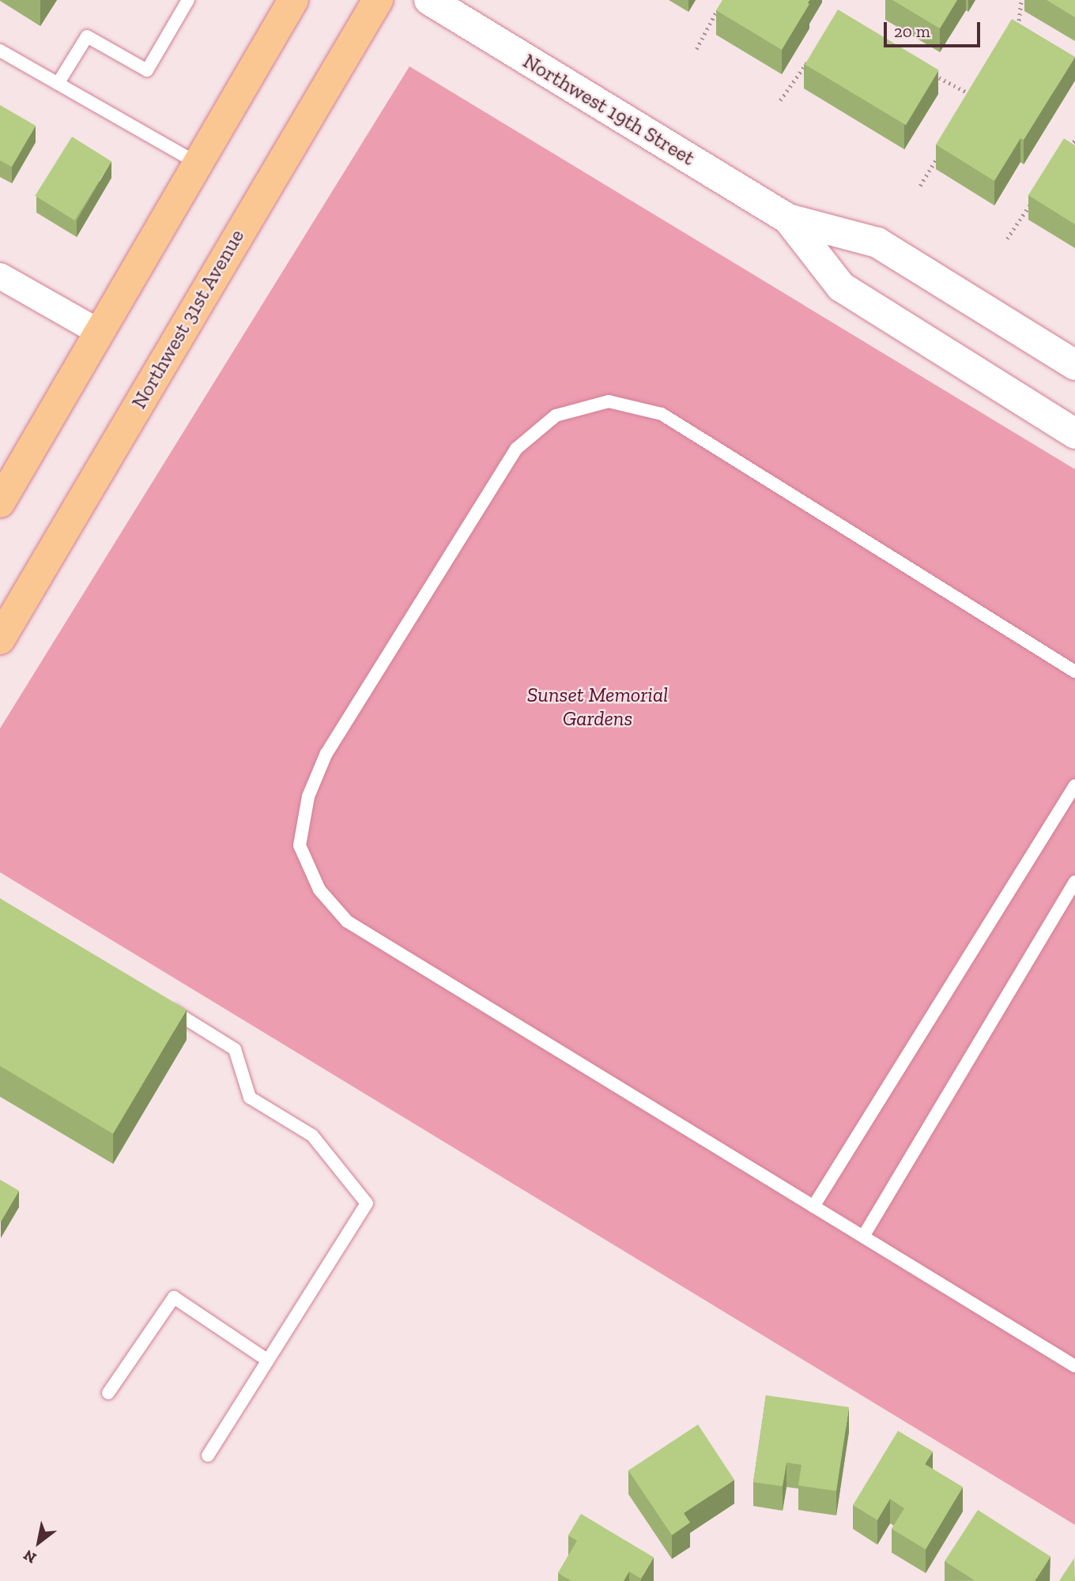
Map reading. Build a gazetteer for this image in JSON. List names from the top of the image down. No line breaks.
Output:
{"streets":{"main road":["Northwest 31st Avenue"],"street":["Northwest 19th Street"]},"parks":["Sunset Memorial Gardens"],"scale_bar":"20 m","north":"bottom left"}
